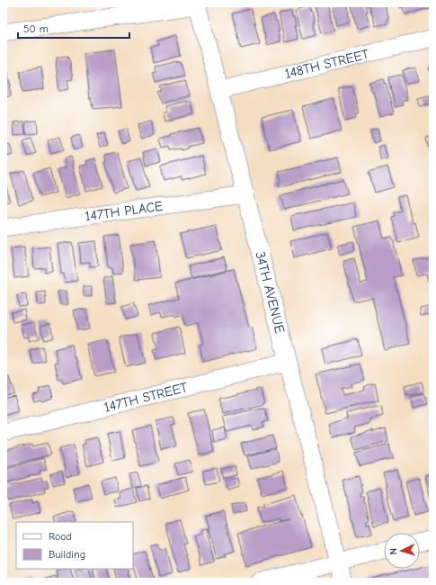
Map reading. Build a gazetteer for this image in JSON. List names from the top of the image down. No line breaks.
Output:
{"streets":{"street":["148TH STREET","147TH PLACE","34TH AVENUE","147TH STREET"]},"crossings":[["148TH STREET","34TH AVENUE"],["147TH PLACE","34TH AVENUE"],["34TH AVENUE","147TH STREET"]],"legend":["Road","Building"],"scale_bar":"50 m","north":"left"}
